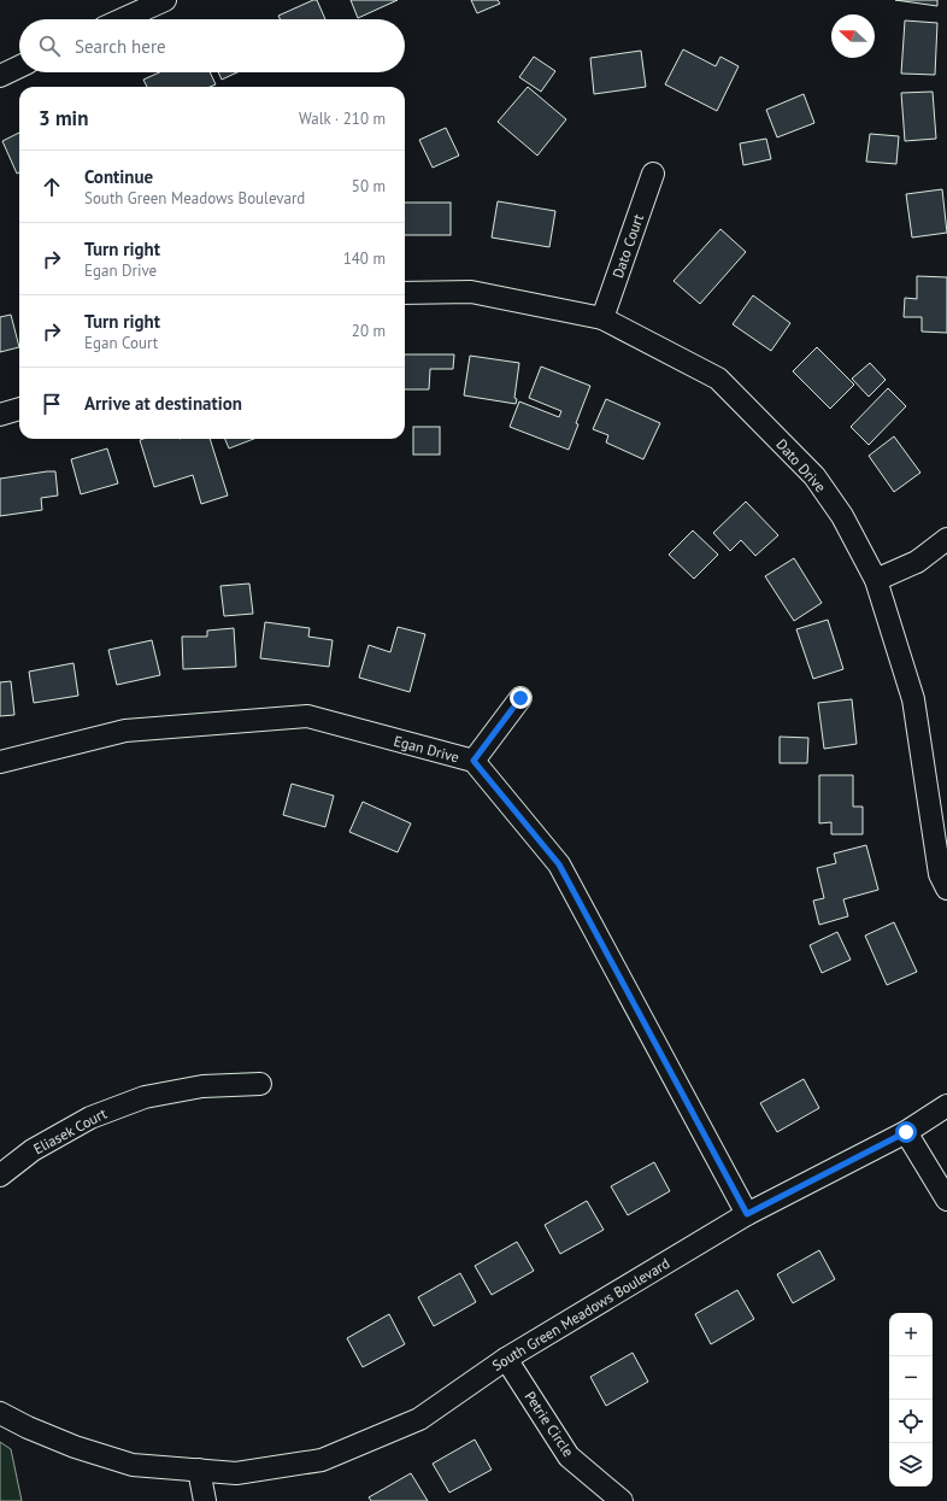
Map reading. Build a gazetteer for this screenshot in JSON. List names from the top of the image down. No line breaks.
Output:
{"streets":{"street":["Dato Court","Dato Drive","Egan Drive","Eliasek Court","South Green Meadows Boulevard","Petrie Circle"]},"crossings":[["Dato Court","Dato Drive"],["Egan Drive","South Green Meadows Boulevard"],["South Green Meadows Boulevard","Petrie Circle"]],"north":"left","page":{"search":"Search here","heading":["3 min","Walk · 210 m"],"list":[["Continue","South Green Meadows Boulevard","50 m"],["Turn right","Egan Drive","140 m"],["Turn right","Egan Court","20 m"],"Arrive at destination"],"map_buttons":["+","−"]}}
